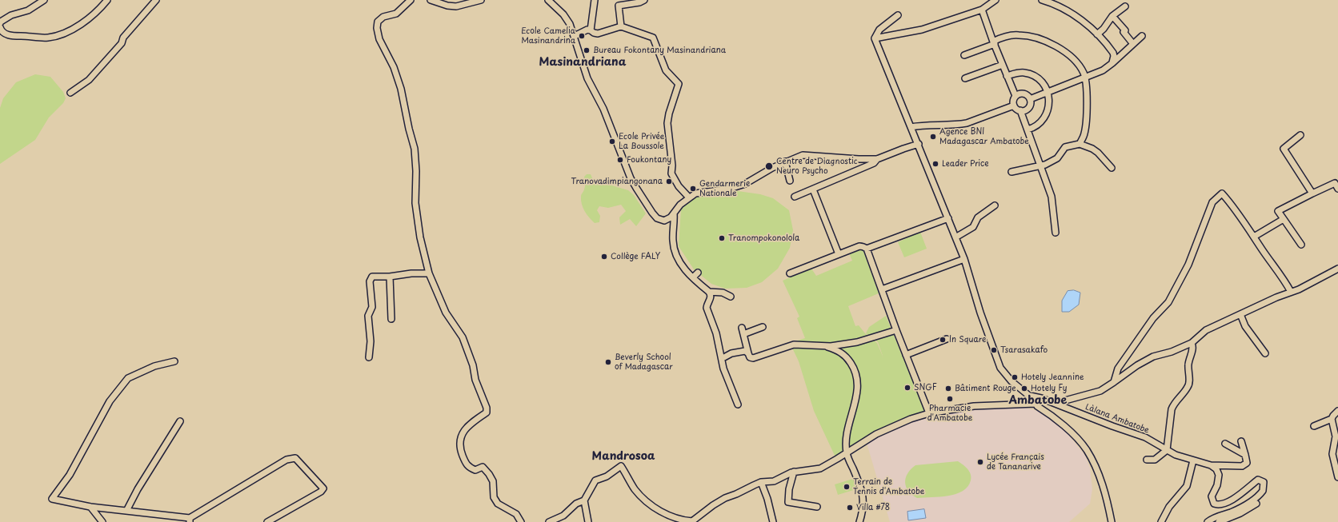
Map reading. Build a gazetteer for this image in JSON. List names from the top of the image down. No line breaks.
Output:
{"streets":{"street":["Làlana Ambatobe"]},"districts":["Masinandriana","Ambatobe","Mandrosoa"],"places":["Ecole Camelia Masinandrina","Bureau Fokontany Masinandriana","Agence BNI Madagascar Ambatobe","Ecole Privée La Boussole","Foukontany","Leader Price","Centre de Diagnostic Neuro Psycho","Tranovadimpiangonana","Gendarmerie Nationale","Tranompokonolola","Collège FALY","In Square","Tsarasakafo","Beverly School of Madagascar","Hotely Jeannine","SNGF","Bâtiment Rouge","Hotely Fy","Pharmacie d'Ambatobe","Lycée Français de Tananarive","Terrain de Tennis d'Ambatobe","Villa #78"]}
